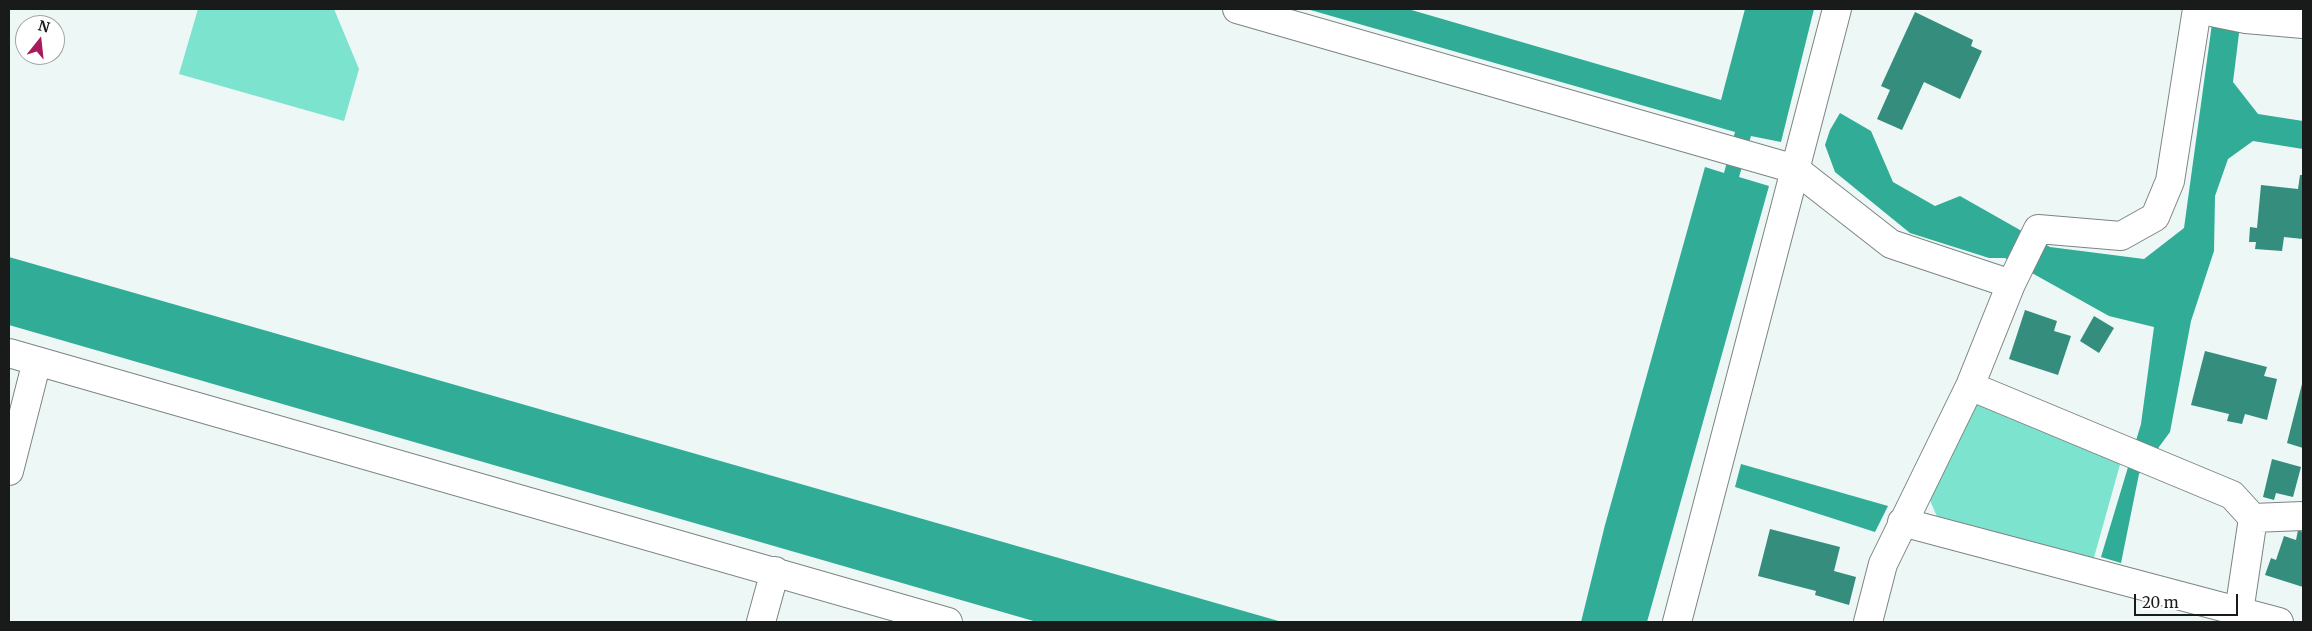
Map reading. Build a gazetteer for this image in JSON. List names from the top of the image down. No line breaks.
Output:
{"scale_bar":"20 m","north":"top"}
